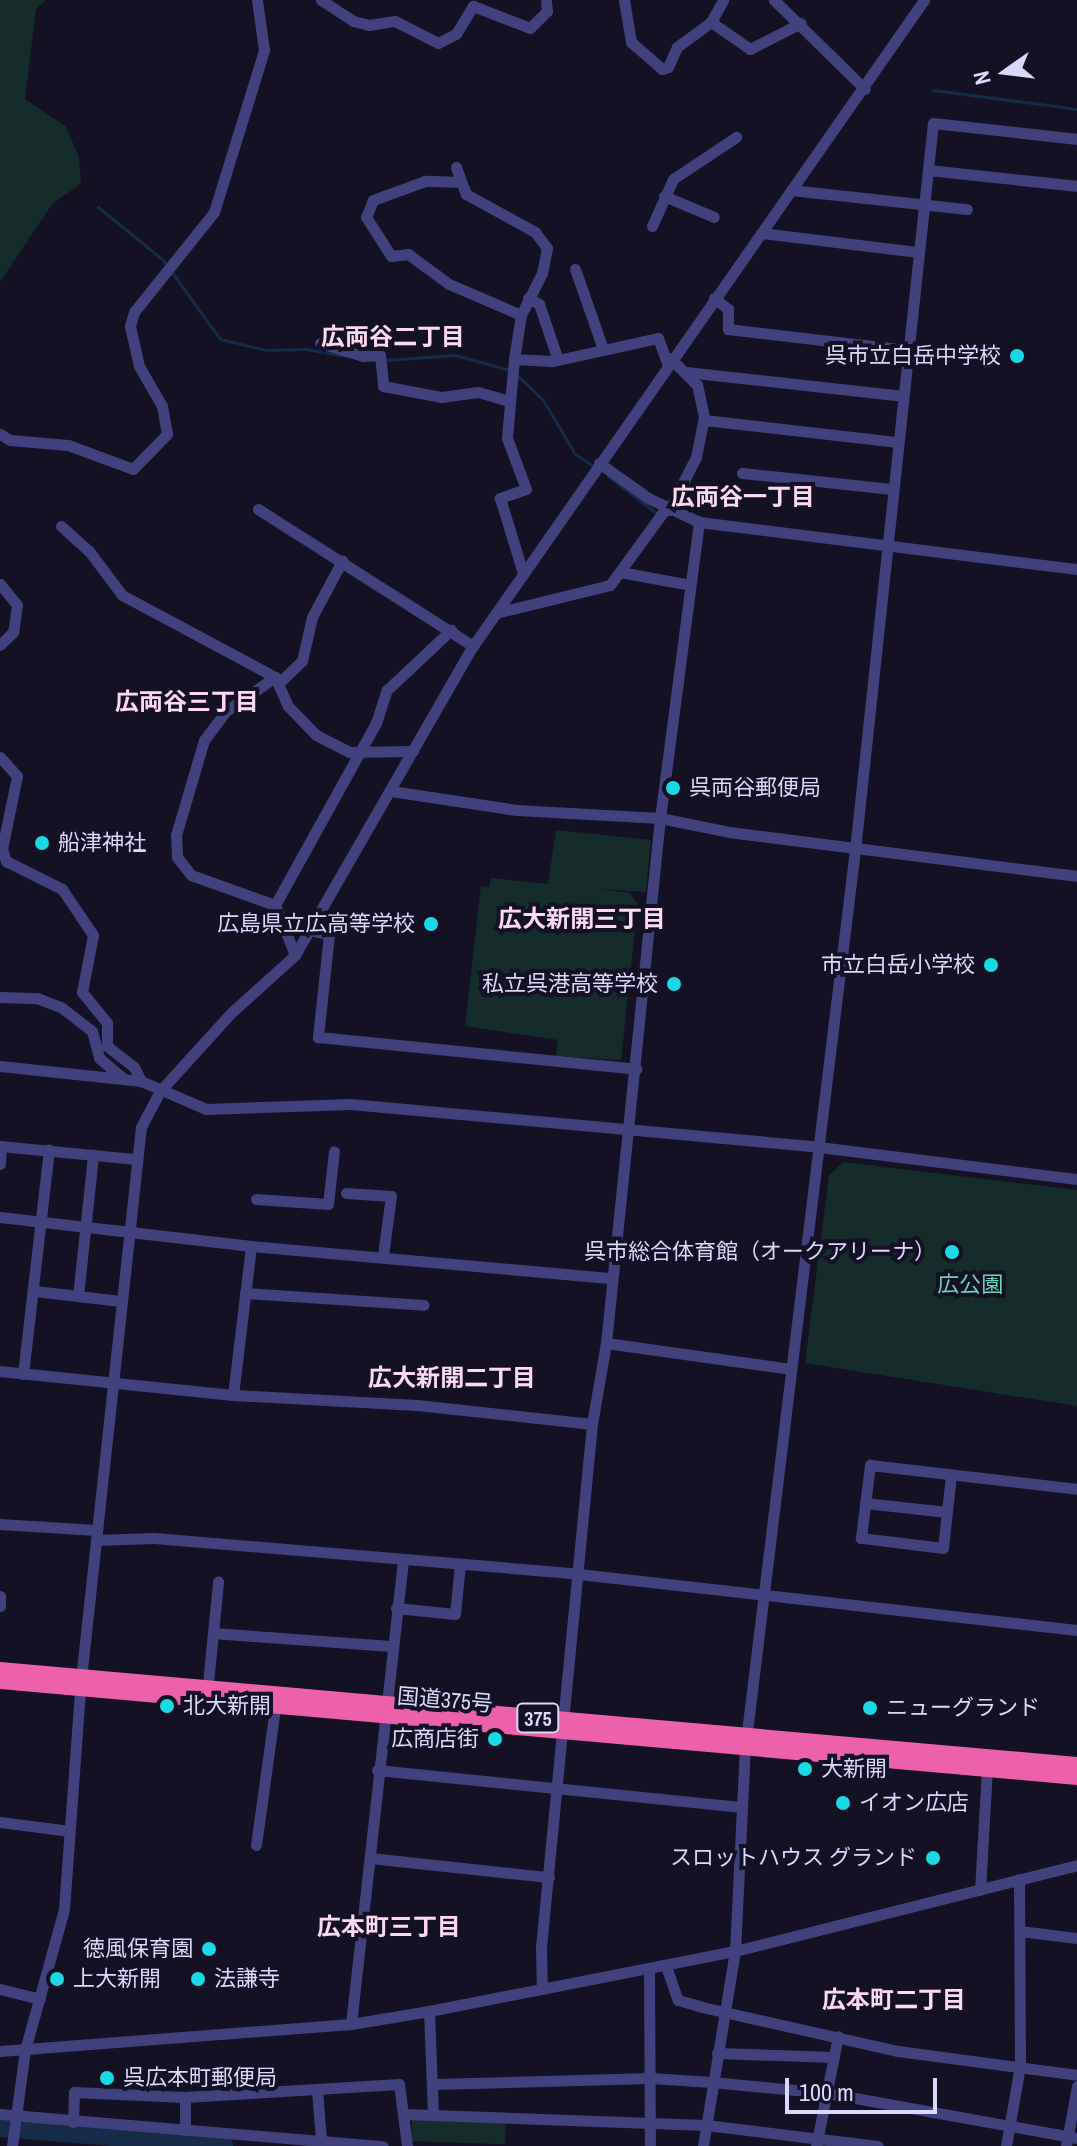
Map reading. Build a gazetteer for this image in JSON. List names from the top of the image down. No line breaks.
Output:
{"streets":{"highway":["国道375号","375"]},"districts":["広両谷二丁目","広両谷一丁目","広両谷三丁目","広大新開三丁目","広大新開二丁目","広本町三丁目","広本町二丁目"],"parks":["広公園"],"places":["呉市立白岳中学校","呉両谷郵便局","船津神社","広島県立広高等学校","市立白岳小学校","私立呉港高等学校","呉市総合体育館（オークアリーナ）","北大新開","ニューグランド","広商店街","大新開","イオン広店","スロットハウス グランド","徳風保育園","上大新開","法謙寺","呉広本町郵便局"],"scale_bar":"100 m","north":"left"}
